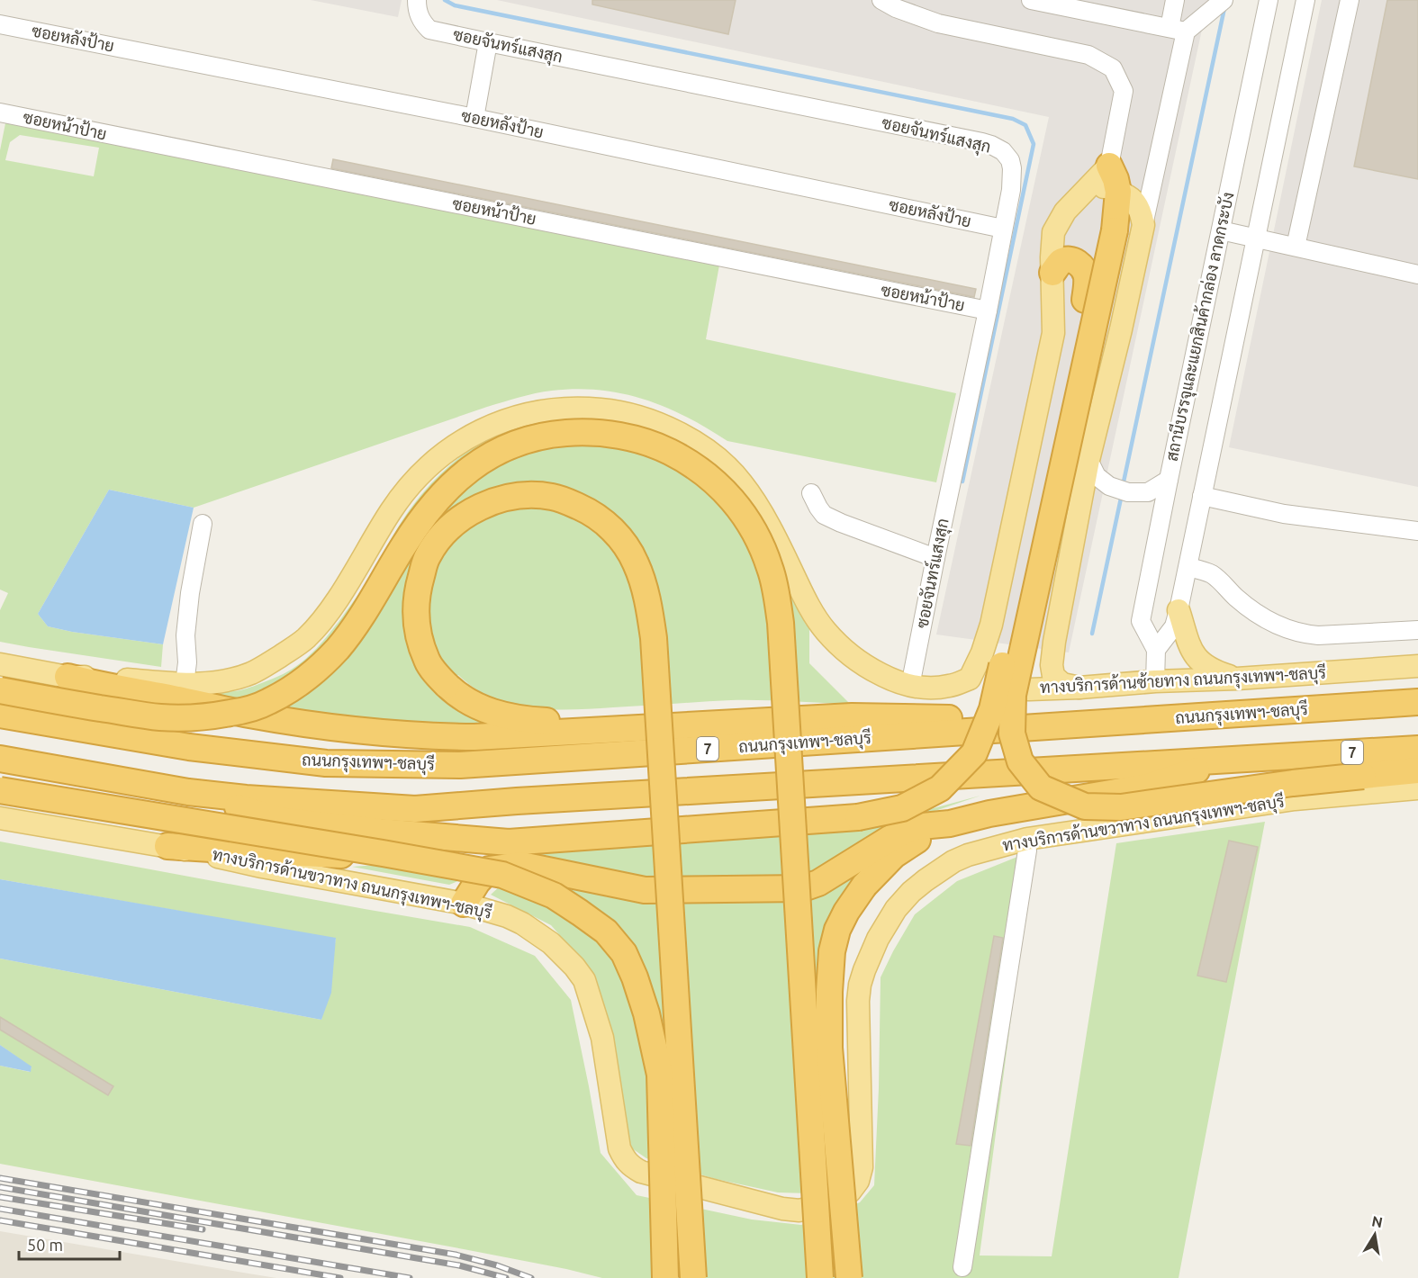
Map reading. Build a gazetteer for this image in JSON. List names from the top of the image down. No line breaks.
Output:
{"streets":{"highway":["ถนนกรุงเทพฯ-ชลบุรี","7"],"main road":["ทางบริการด้านซ้ายทาง ถนนกรุงเทพฯ-ชลบุรี","ทางบริการด้านขวาทาง ถนนกรุงเทพฯ-ชลบุรี"],"street":["ซอยหลังป้าย","ซอยจันทร์แสงสุก","ซอยหน้าป้าย","สถานีบรรจุและแยกสินค้ากล่อง ลาดกระบัง"]},"crossings":[["ซอยหลังป้าย","ซอยจันทร์แสงสุก"],["ซอยจันทร์แสงสุก","ซอยหน้าป้าย"]],"scale_bar":"50 m","north":"top"}
